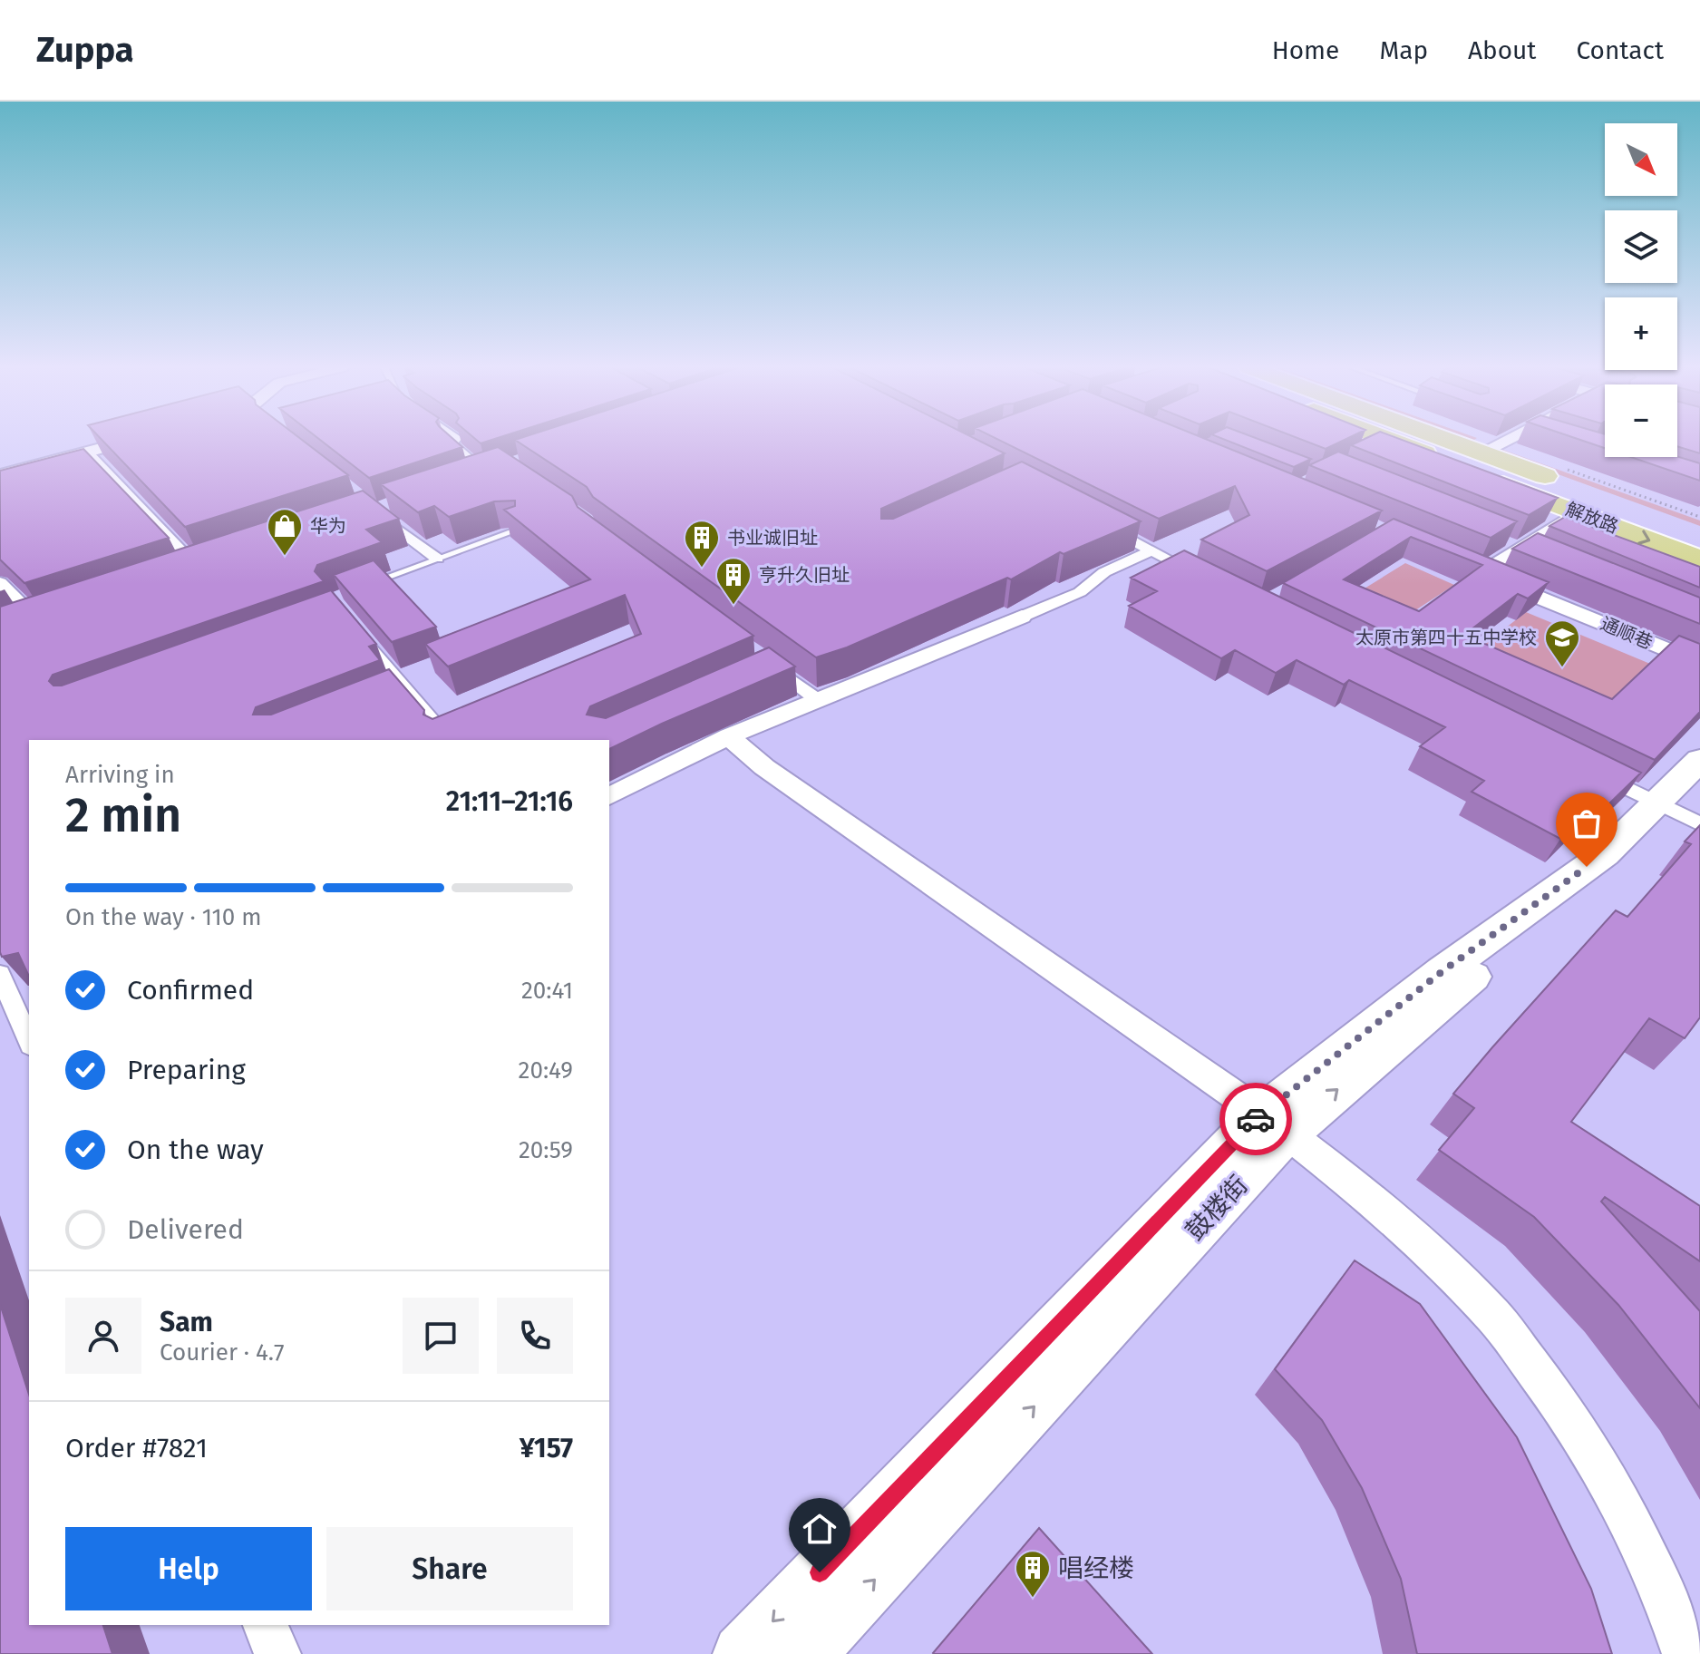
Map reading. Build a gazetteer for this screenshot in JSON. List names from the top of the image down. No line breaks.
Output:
{"streets":{"main road":["解放路"],"street":["通顺巷","鼓楼街"]},"crossings":[["解放路","通顺巷"]],"places":{"shop":["华为"],"building":["书业诚旧址","亨升久旧址","唱经楼"],"school or university":["太原市第四十五中学校"]},"north":"bottom right","page":{"header":"Zuppa","nav":["Home","Map","About","Contact"],"map_buttons":["+","−"],"heading":["2 min","Arriving in","21:11–21:16"],"panel":["Sam","Courier · 4.7","Order #7821","¥157"],"bar":"On the way · 110 m","list":[["Confirmed","20:41"],["Preparing","20:49"],["On the way","20:59"],"Delivered"],"buttons":["Help","Share"]}}
